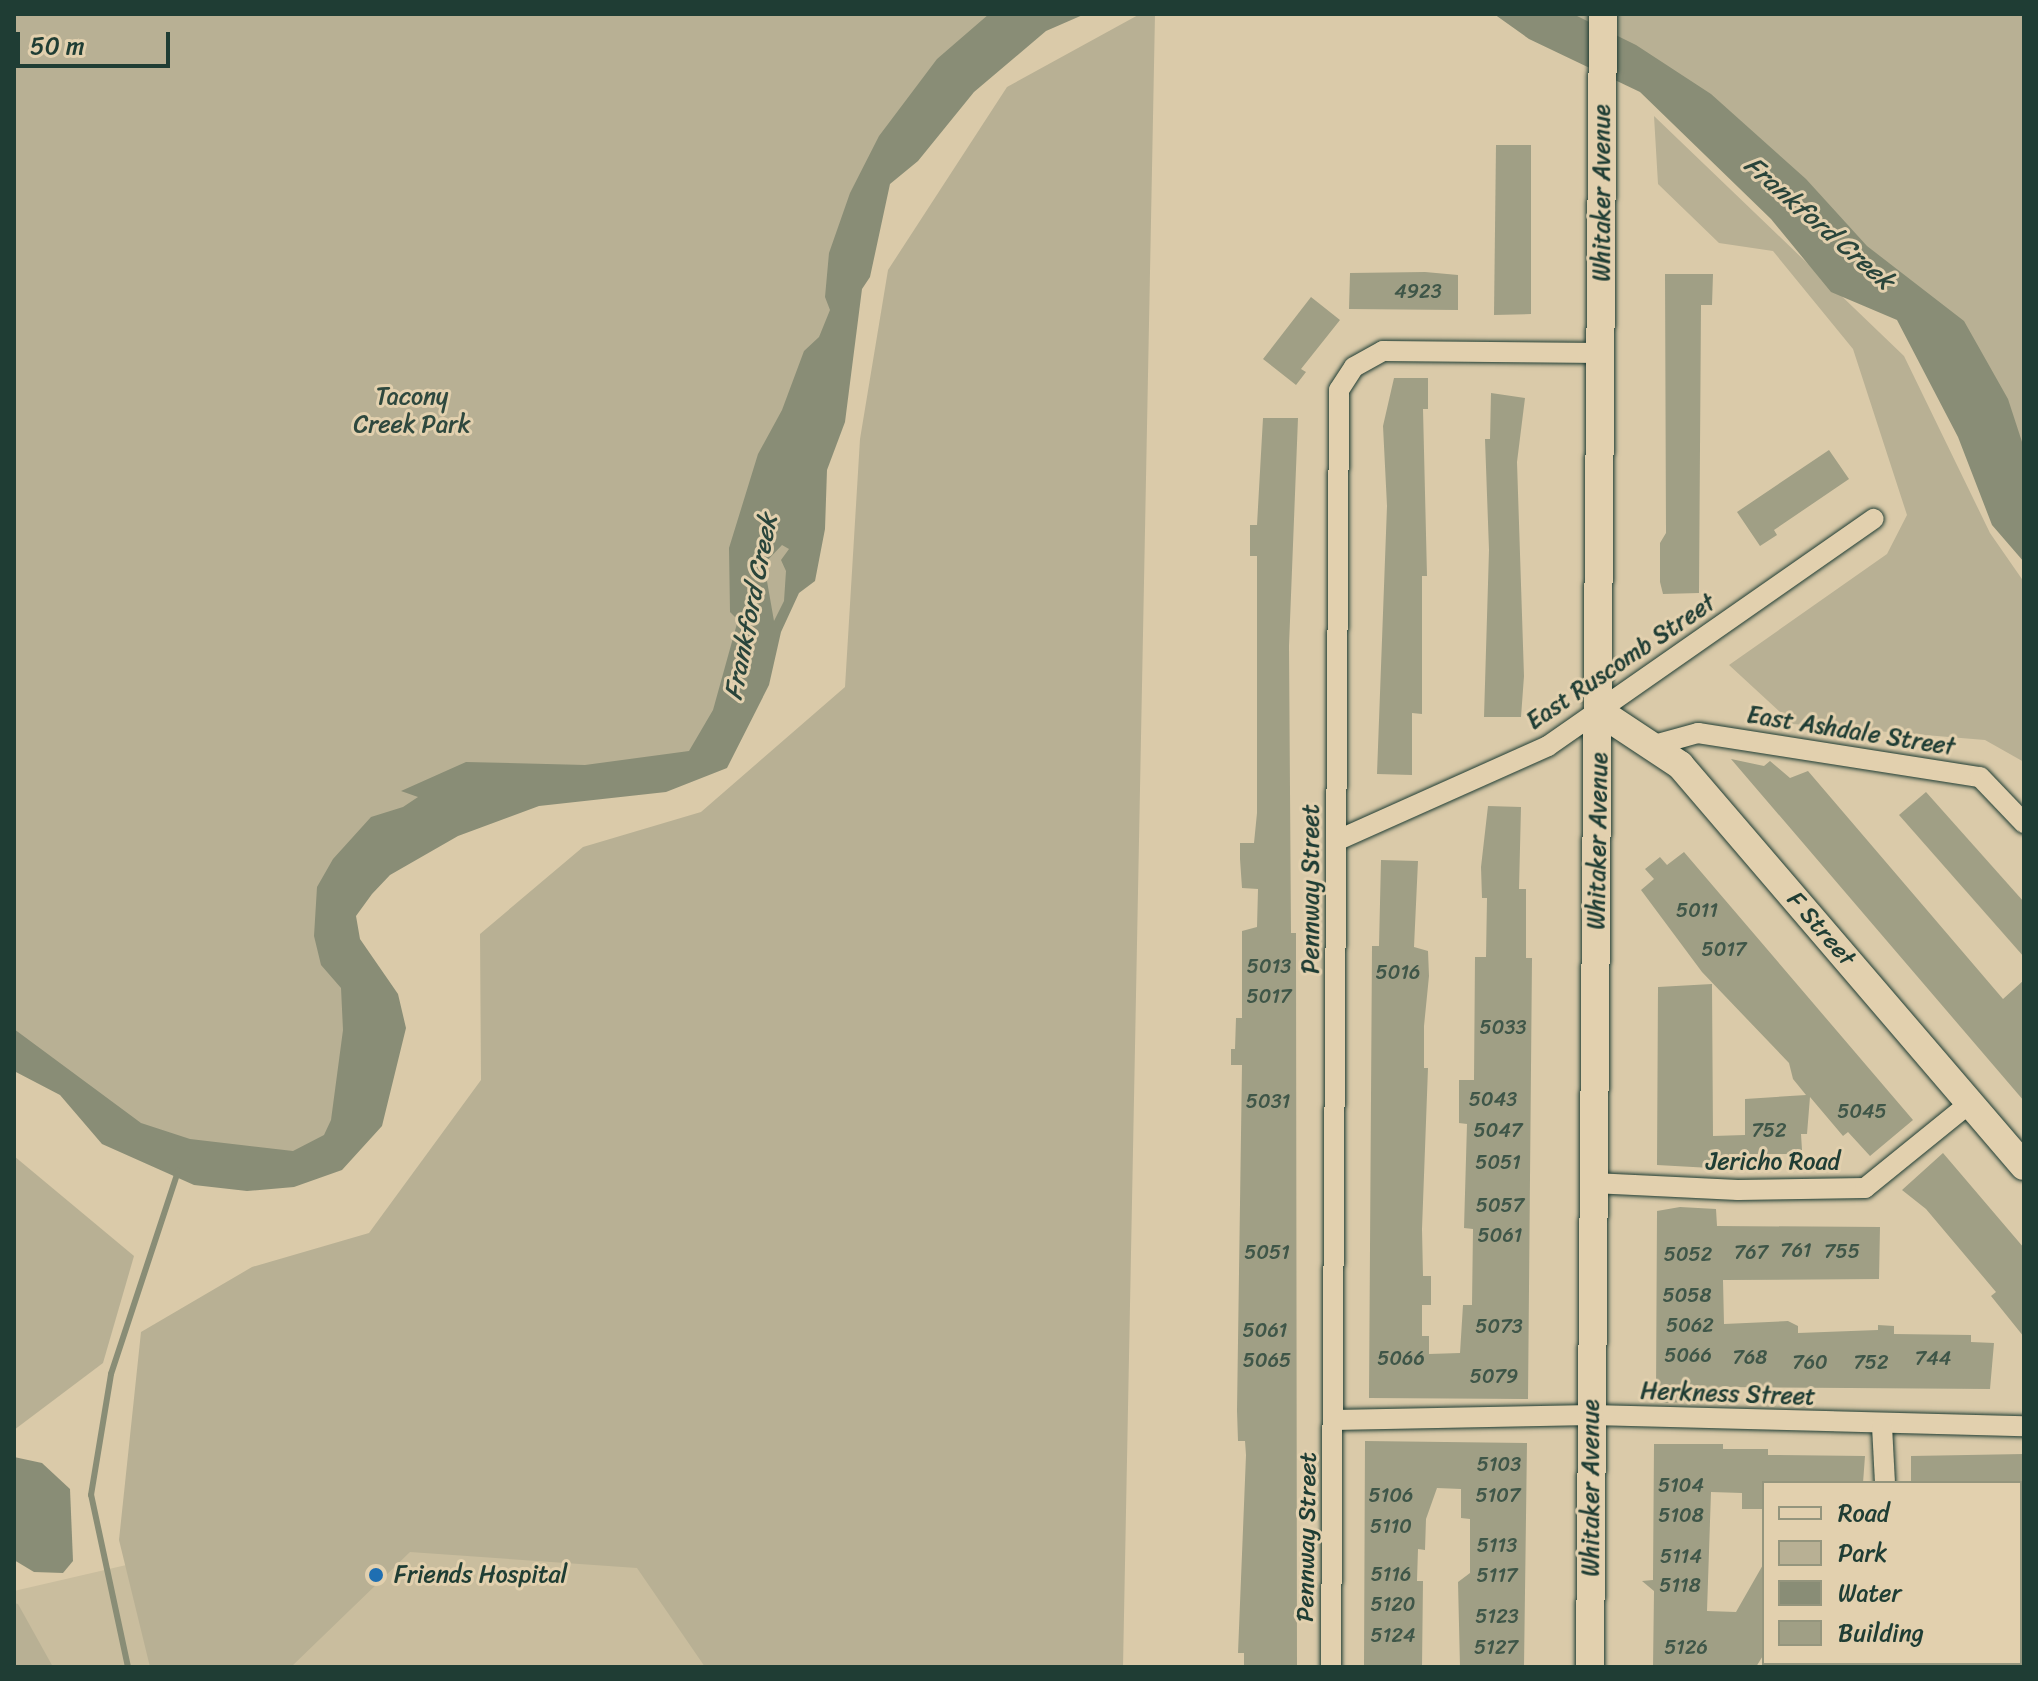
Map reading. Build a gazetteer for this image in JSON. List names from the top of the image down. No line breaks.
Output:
{"streets":{"main road":["Whitaker Avenue","F Street"],"street":["East Ruscomb Street","East Ashdale Street","Pennway Street","Jericho Road","Herkness Street"]},"crossings":[["Whitaker Avenue","East Ruscomb Street"],["Whitaker Avenue","Pennway Street"],["Whitaker Avenue","F Street"],["Whitaker Avenue","Jericho Road"],["Whitaker Avenue","Herkness Street"],["East Ruscomb Street","Pennway Street"],["East Ruscomb Street","F Street"],["East Ashdale Street","F Street"],["Pennway Street","Herkness Street"],["F Street","Jericho Road"]],"water":["Frankford Creek"],"parks":["Tacony Creek Park"],"places":["Friends Hospital"],"house_numbers":["4923","5011","5017","5013","5016","5017","5033","5043","5031","5045","5047","752","5051","5057","5061","761","755","5051","767","5052","5058","5062","5073","5061","5066","768","5066","744","5065","760","752","5079","5103","5104","5106","5107","5108","5110","5113","5114","5116","5117","5118","5120","5123","5124","5127","5126"],"legend":["Road","Park","Water","Building"],"scale_bar":"50 m"}
